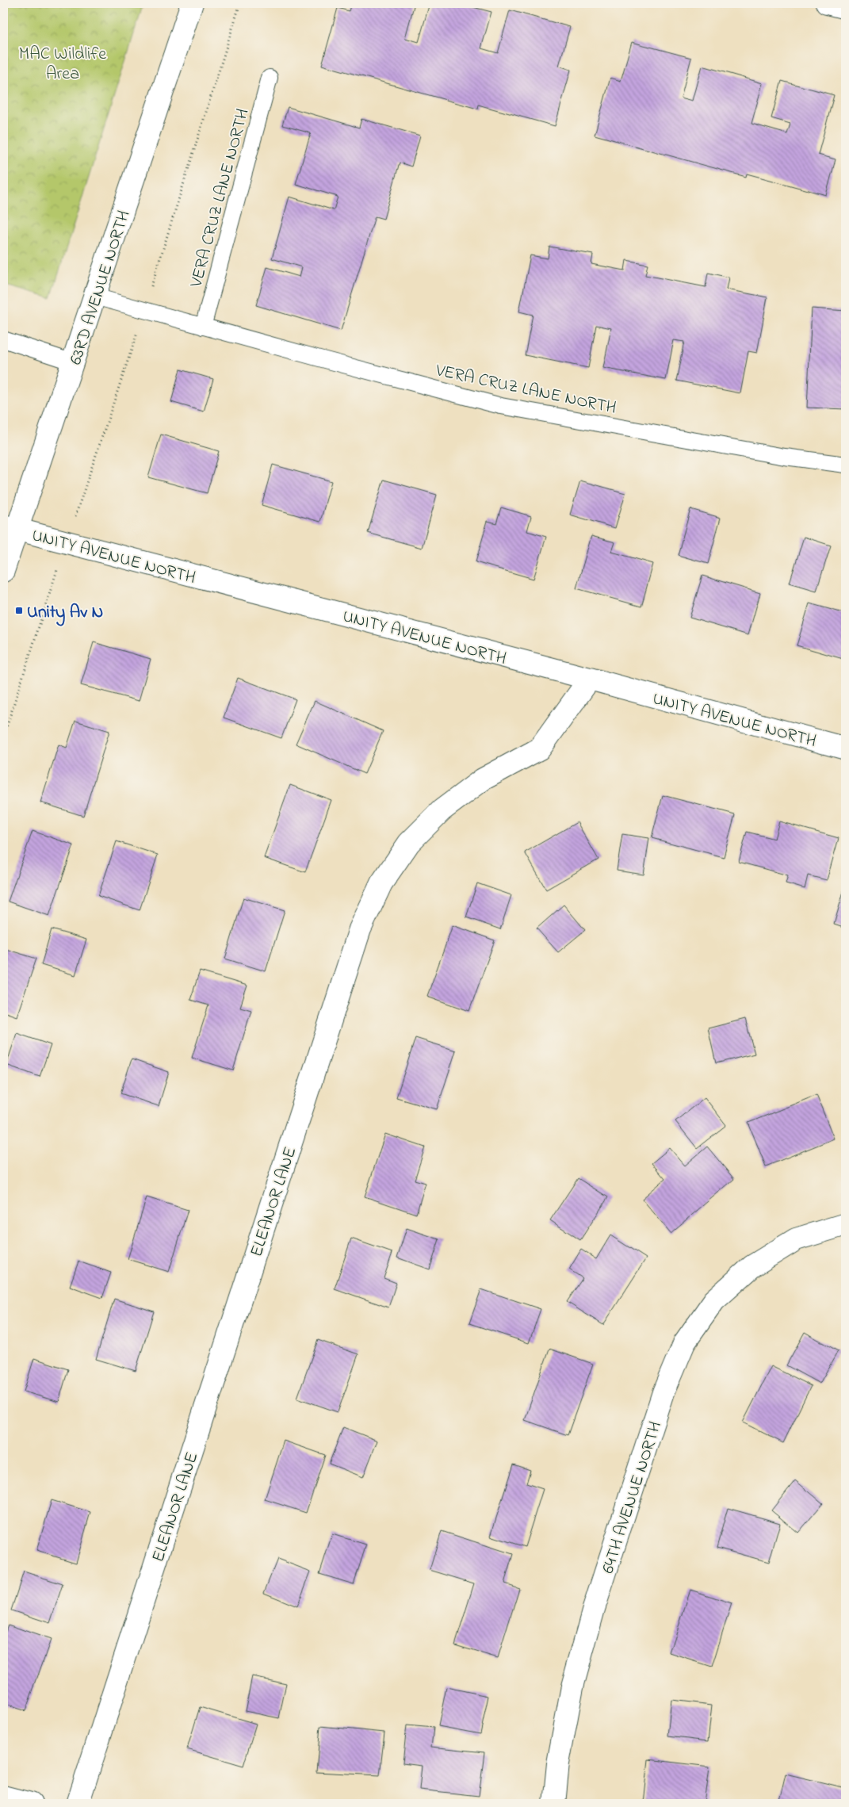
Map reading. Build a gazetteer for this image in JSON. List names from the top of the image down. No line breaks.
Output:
{"streets":{"street":["63RD AVENUE NORTH","UNITY AVENUE NORTH","ELEANOR LANE","64TH AVENUE NORTH"],"lane":["VERA CRUZ LANE NORTH"]},"crossings":[["VERA CRUZ LANE NORTH","63RD AVENUE NORTH"],["63RD AVENUE NORTH","UNITY AVENUE NORTH"],["UNITY AVENUE NORTH","ELEANOR LANE"]],"parks":["MAC Wildlife Area"],"places":{"transit":["Unity Av N"]}}
